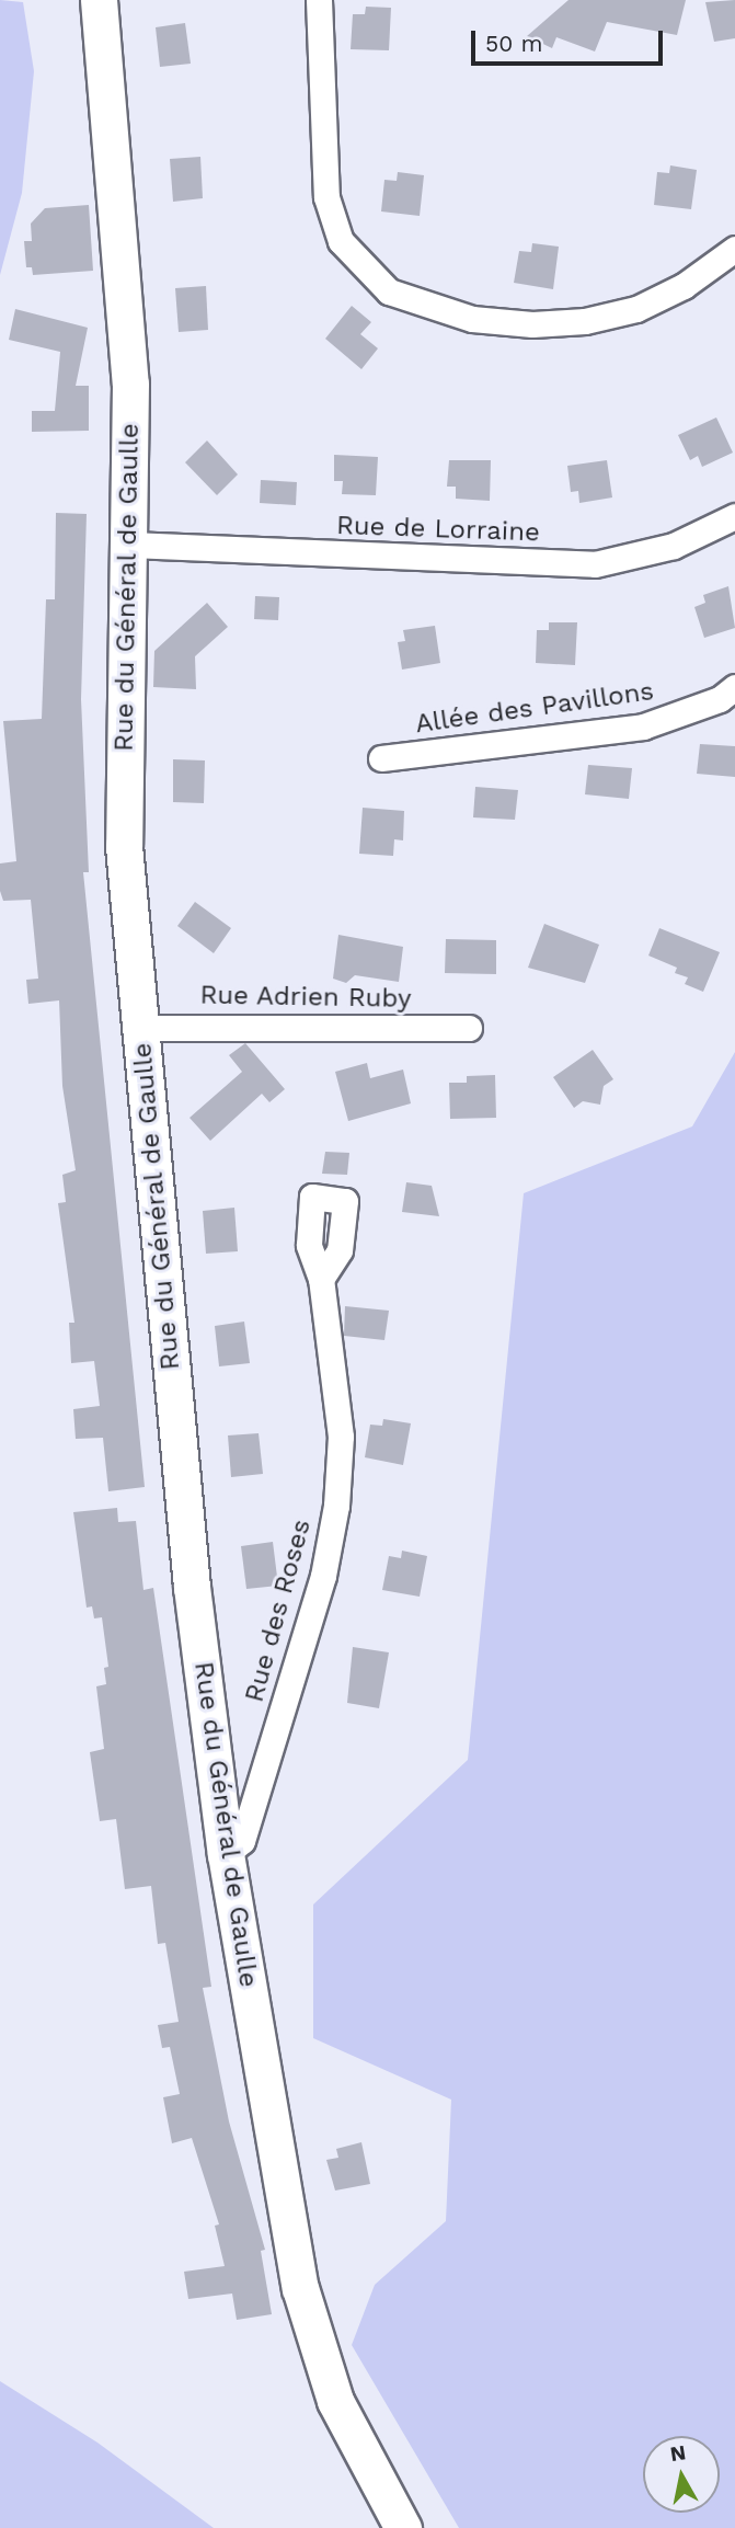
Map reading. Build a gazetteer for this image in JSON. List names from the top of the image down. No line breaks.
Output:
{"streets":{"main road":["Rue du Général de Gaulle"],"street":["Rue de Lorraine","Allée des Pavillons","Rue Adrien Ruby","Rue des Roses"]},"crossings":[["Rue de Lorraine","Rue du Général de Gaulle"],["Rue du Général de Gaulle","Rue Adrien Ruby"],["Rue du Général de Gaulle","Rue des Roses"]],"scale_bar":"50 m","north":"top"}
